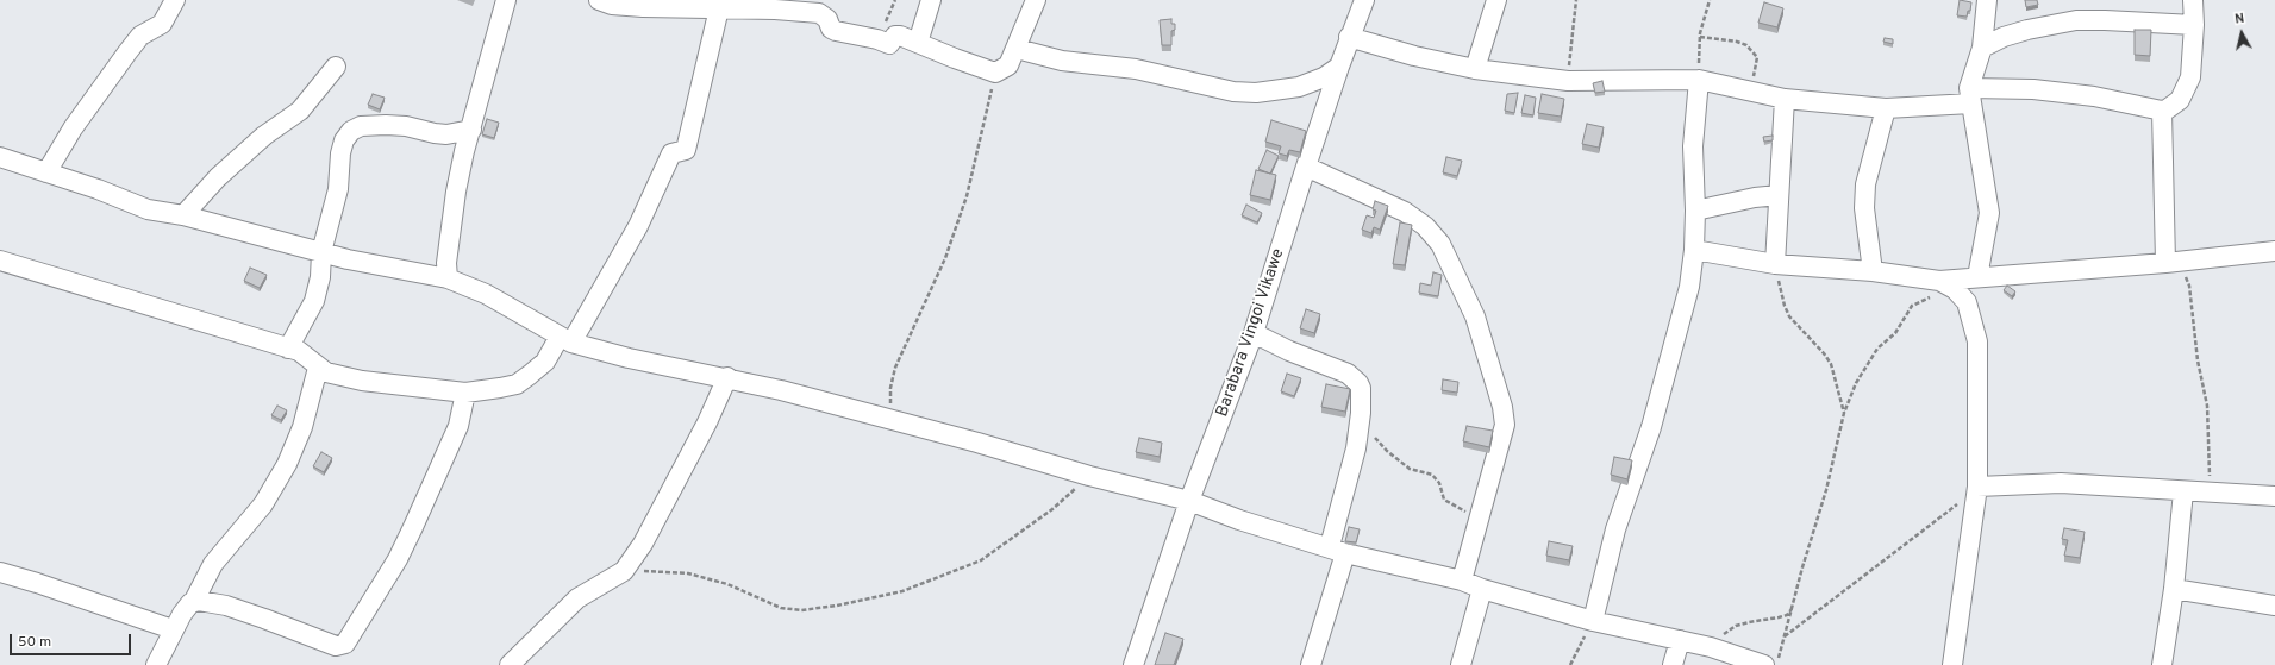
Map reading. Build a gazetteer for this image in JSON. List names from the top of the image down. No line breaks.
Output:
{"streets":{"street":["Barabara Vingoi Vikawe"]},"scale_bar":"50 m","north":"top"}
